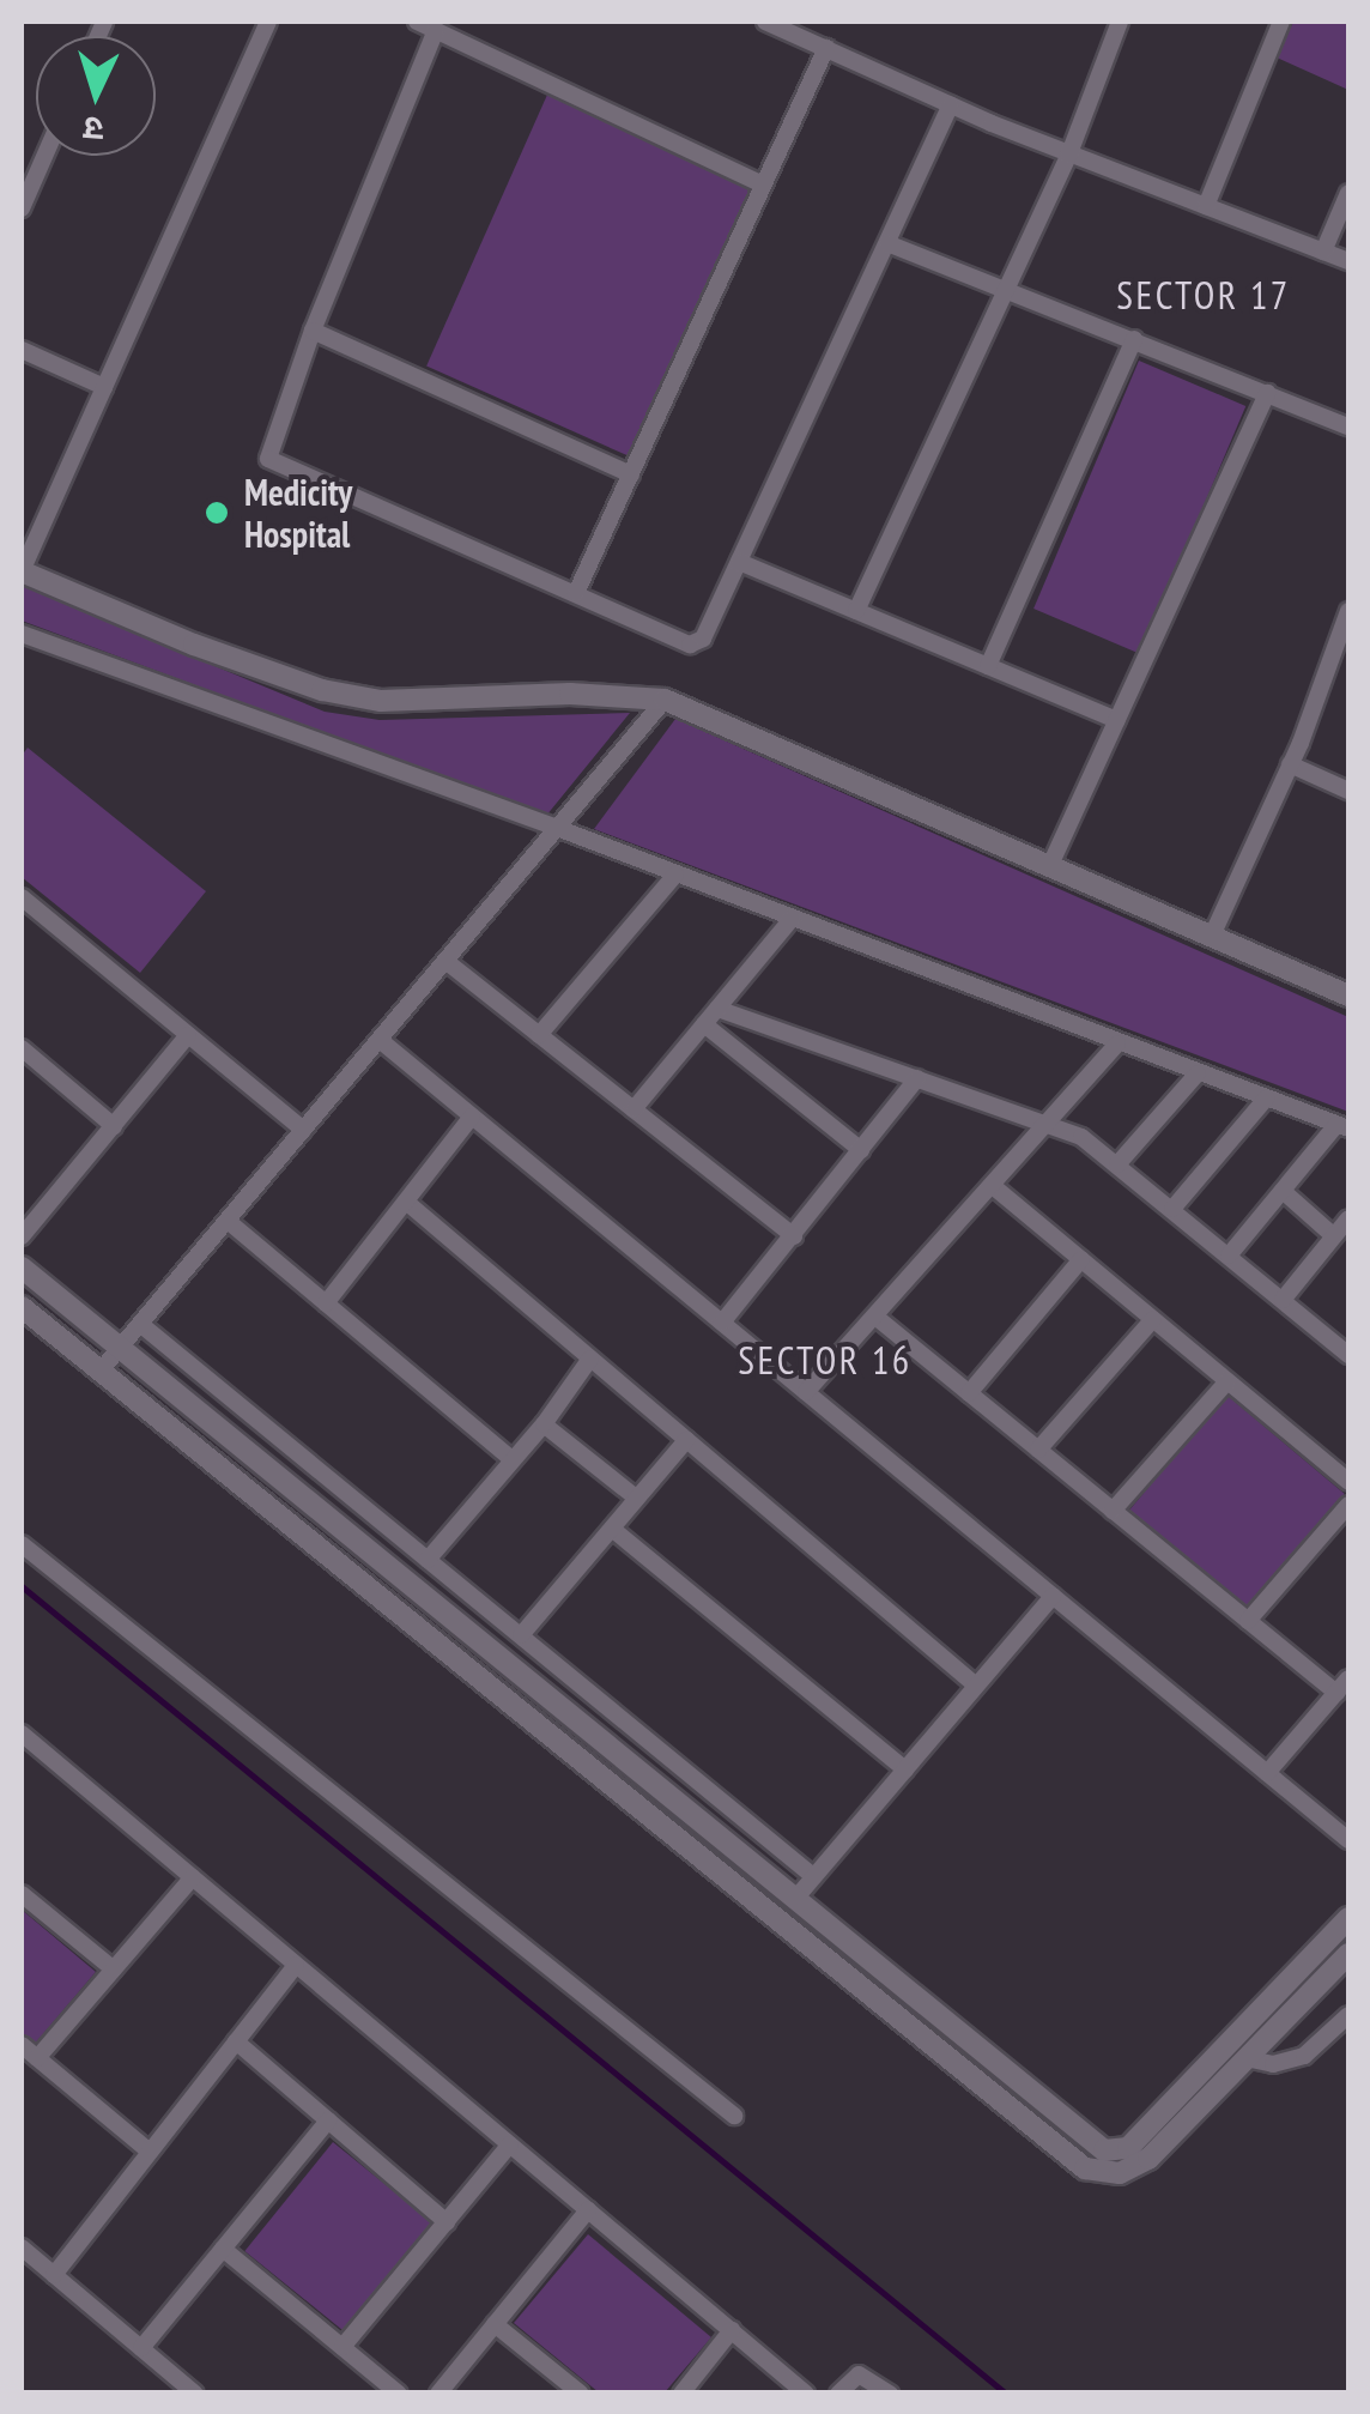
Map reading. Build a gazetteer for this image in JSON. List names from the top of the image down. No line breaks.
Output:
{"districts":["SECTOR 17","SECTOR 16"],"places":["Medicity Hospital"],"north":"bottom"}
